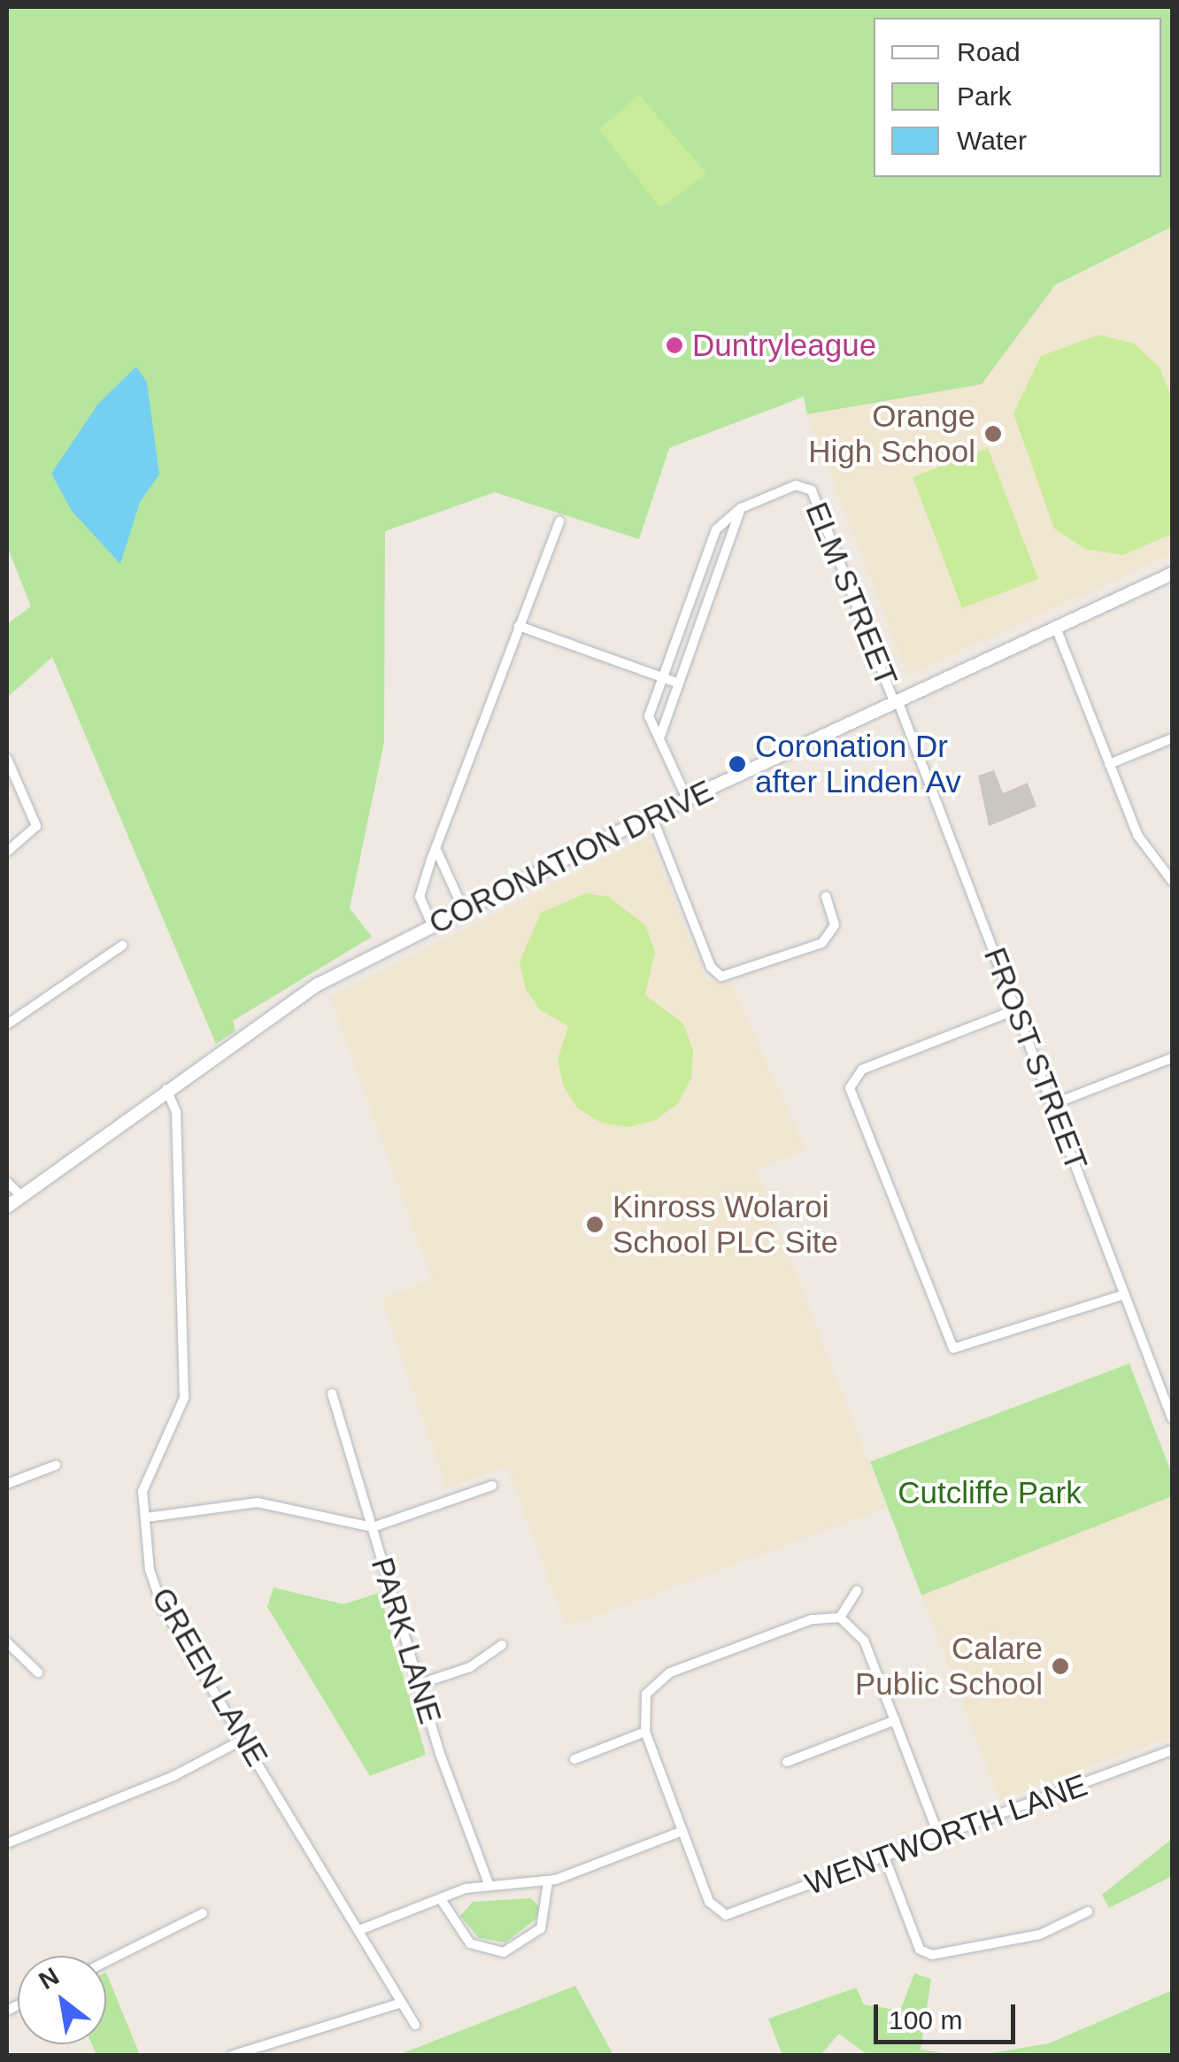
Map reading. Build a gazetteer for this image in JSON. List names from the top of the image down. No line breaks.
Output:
{"streets":{"main road":["CORONATION DRIVE"],"street":["ELM STREET","FROST STREET","PARK LANE","GREEN LANE","WENTWORTH LANE"]},"crossings":[["ELM STREET","CORONATION DRIVE"],["ELM STREET","FROST STREET"],["CORONATION DRIVE","FROST STREET"],["CORONATION DRIVE","GREEN LANE"]],"parks":["Cutcliffe Park"],"places":["Duntryleague","Orange High School","Coronation Dr after Linden Av","Kinross Wolaroi School PLC Site","Calare Public School"],"legend":["Road","Park","Water"],"scale_bar":"100 m","north":"top left"}
